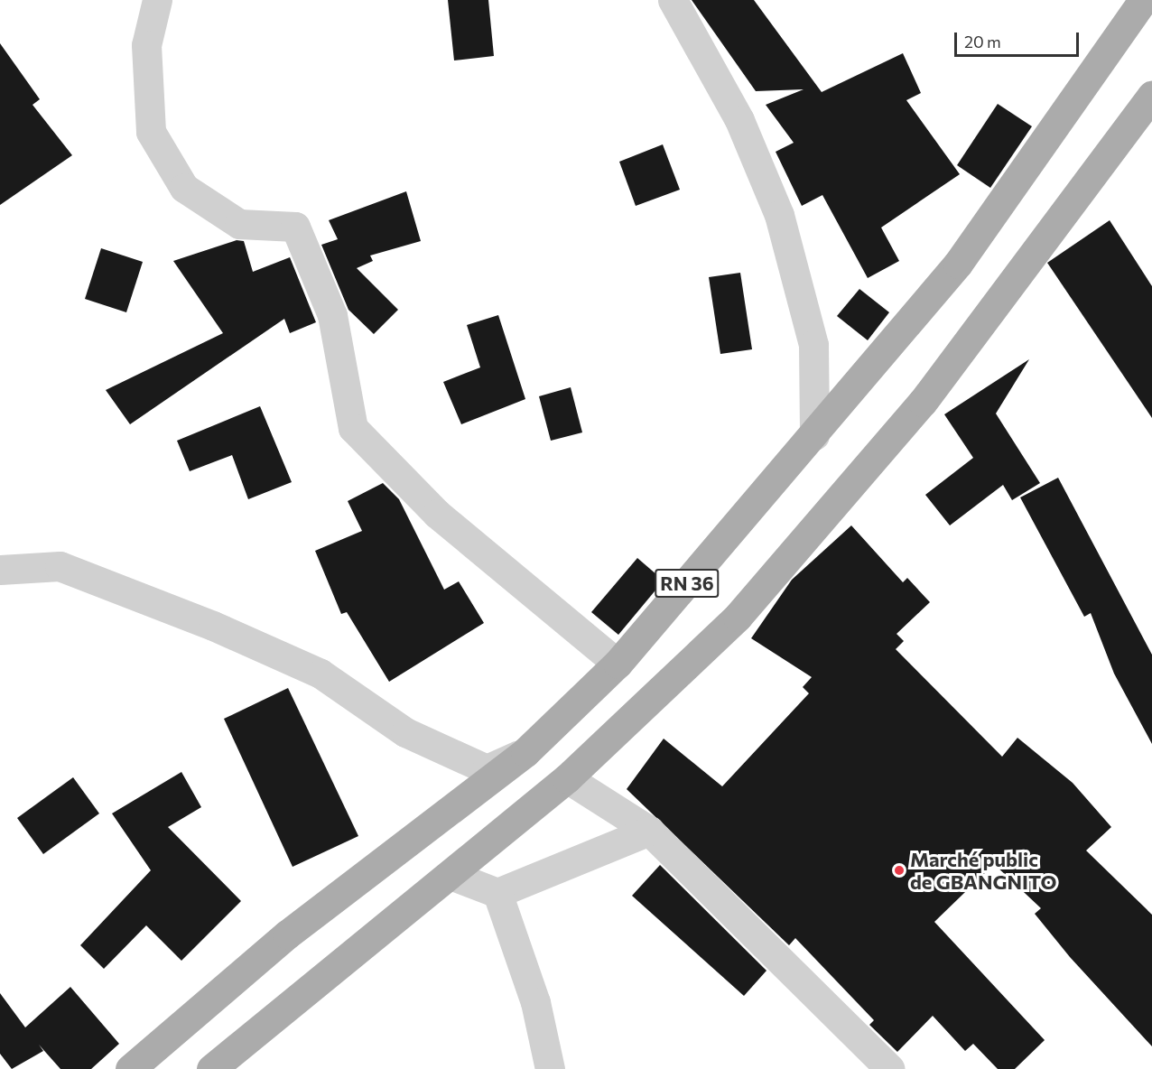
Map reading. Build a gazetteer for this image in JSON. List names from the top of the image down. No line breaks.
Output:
{"streets":{"main road":["RN 36"]},"places":["Marché public de GBANGNITO"],"scale_bar":"20 m"}
